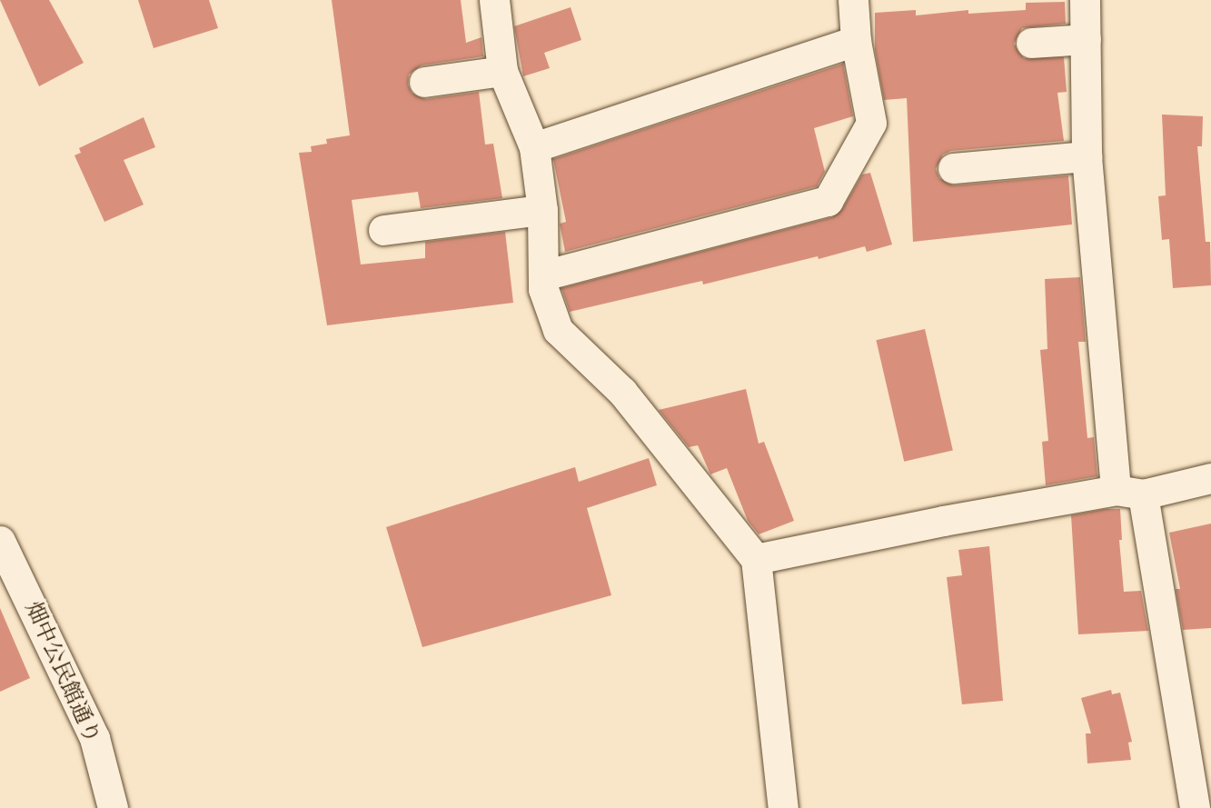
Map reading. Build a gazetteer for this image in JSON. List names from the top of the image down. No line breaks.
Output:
{"streets":{"street":["畑中公民館通り"]}}
